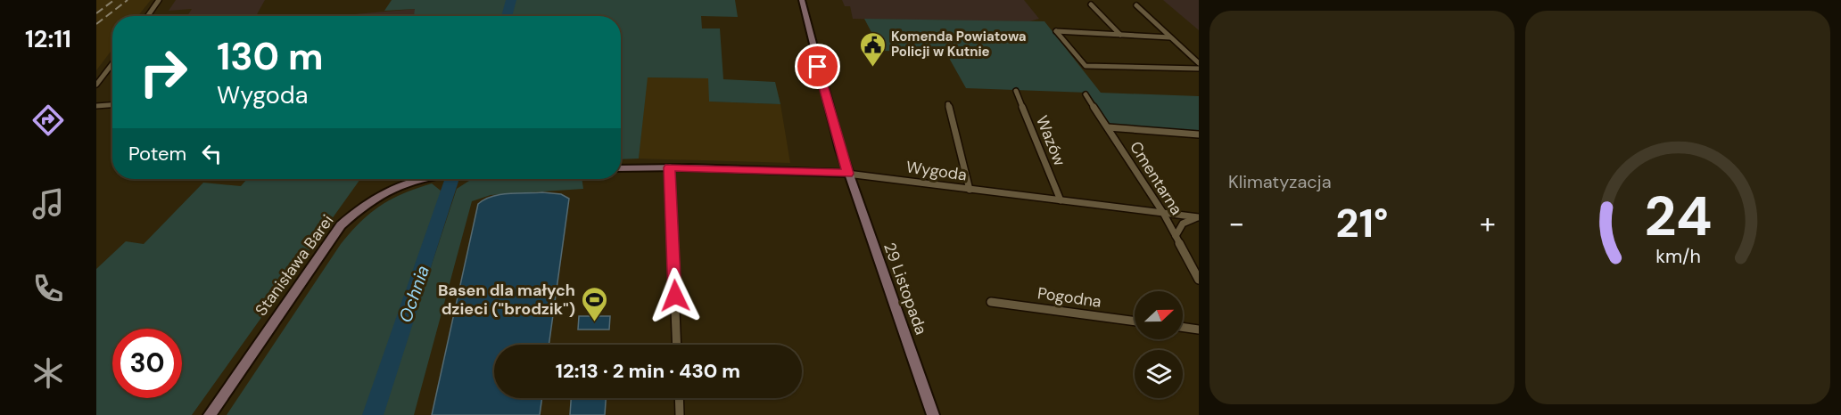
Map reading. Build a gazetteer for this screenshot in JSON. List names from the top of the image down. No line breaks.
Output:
{"streets":{"street":["Wazów","Wygoda","Cmentarna","Stanisława Barei","29 Listopada","Pogodna"]},"crossings":[["Wazów","Wygoda"],["Wygoda","Cmentarna"],["Wygoda","29 Listopada"]],"water":["Ochnia"],"places":{"public building":["Komenda Powiatowa Policji w Kutnie"],"sports":["Basen dla małych dzieci (\"brodzik\")"]},"north":"right","page":{"tabs":"12:11","tile":"Klimatyzacja","turn":["130 m","Wygoda"],"then":"Potem","heat":["−","21°","+"],"limit":"30","trip":"12:13 · 2 min · 430 m","gauge":["24","km/h"]}}
